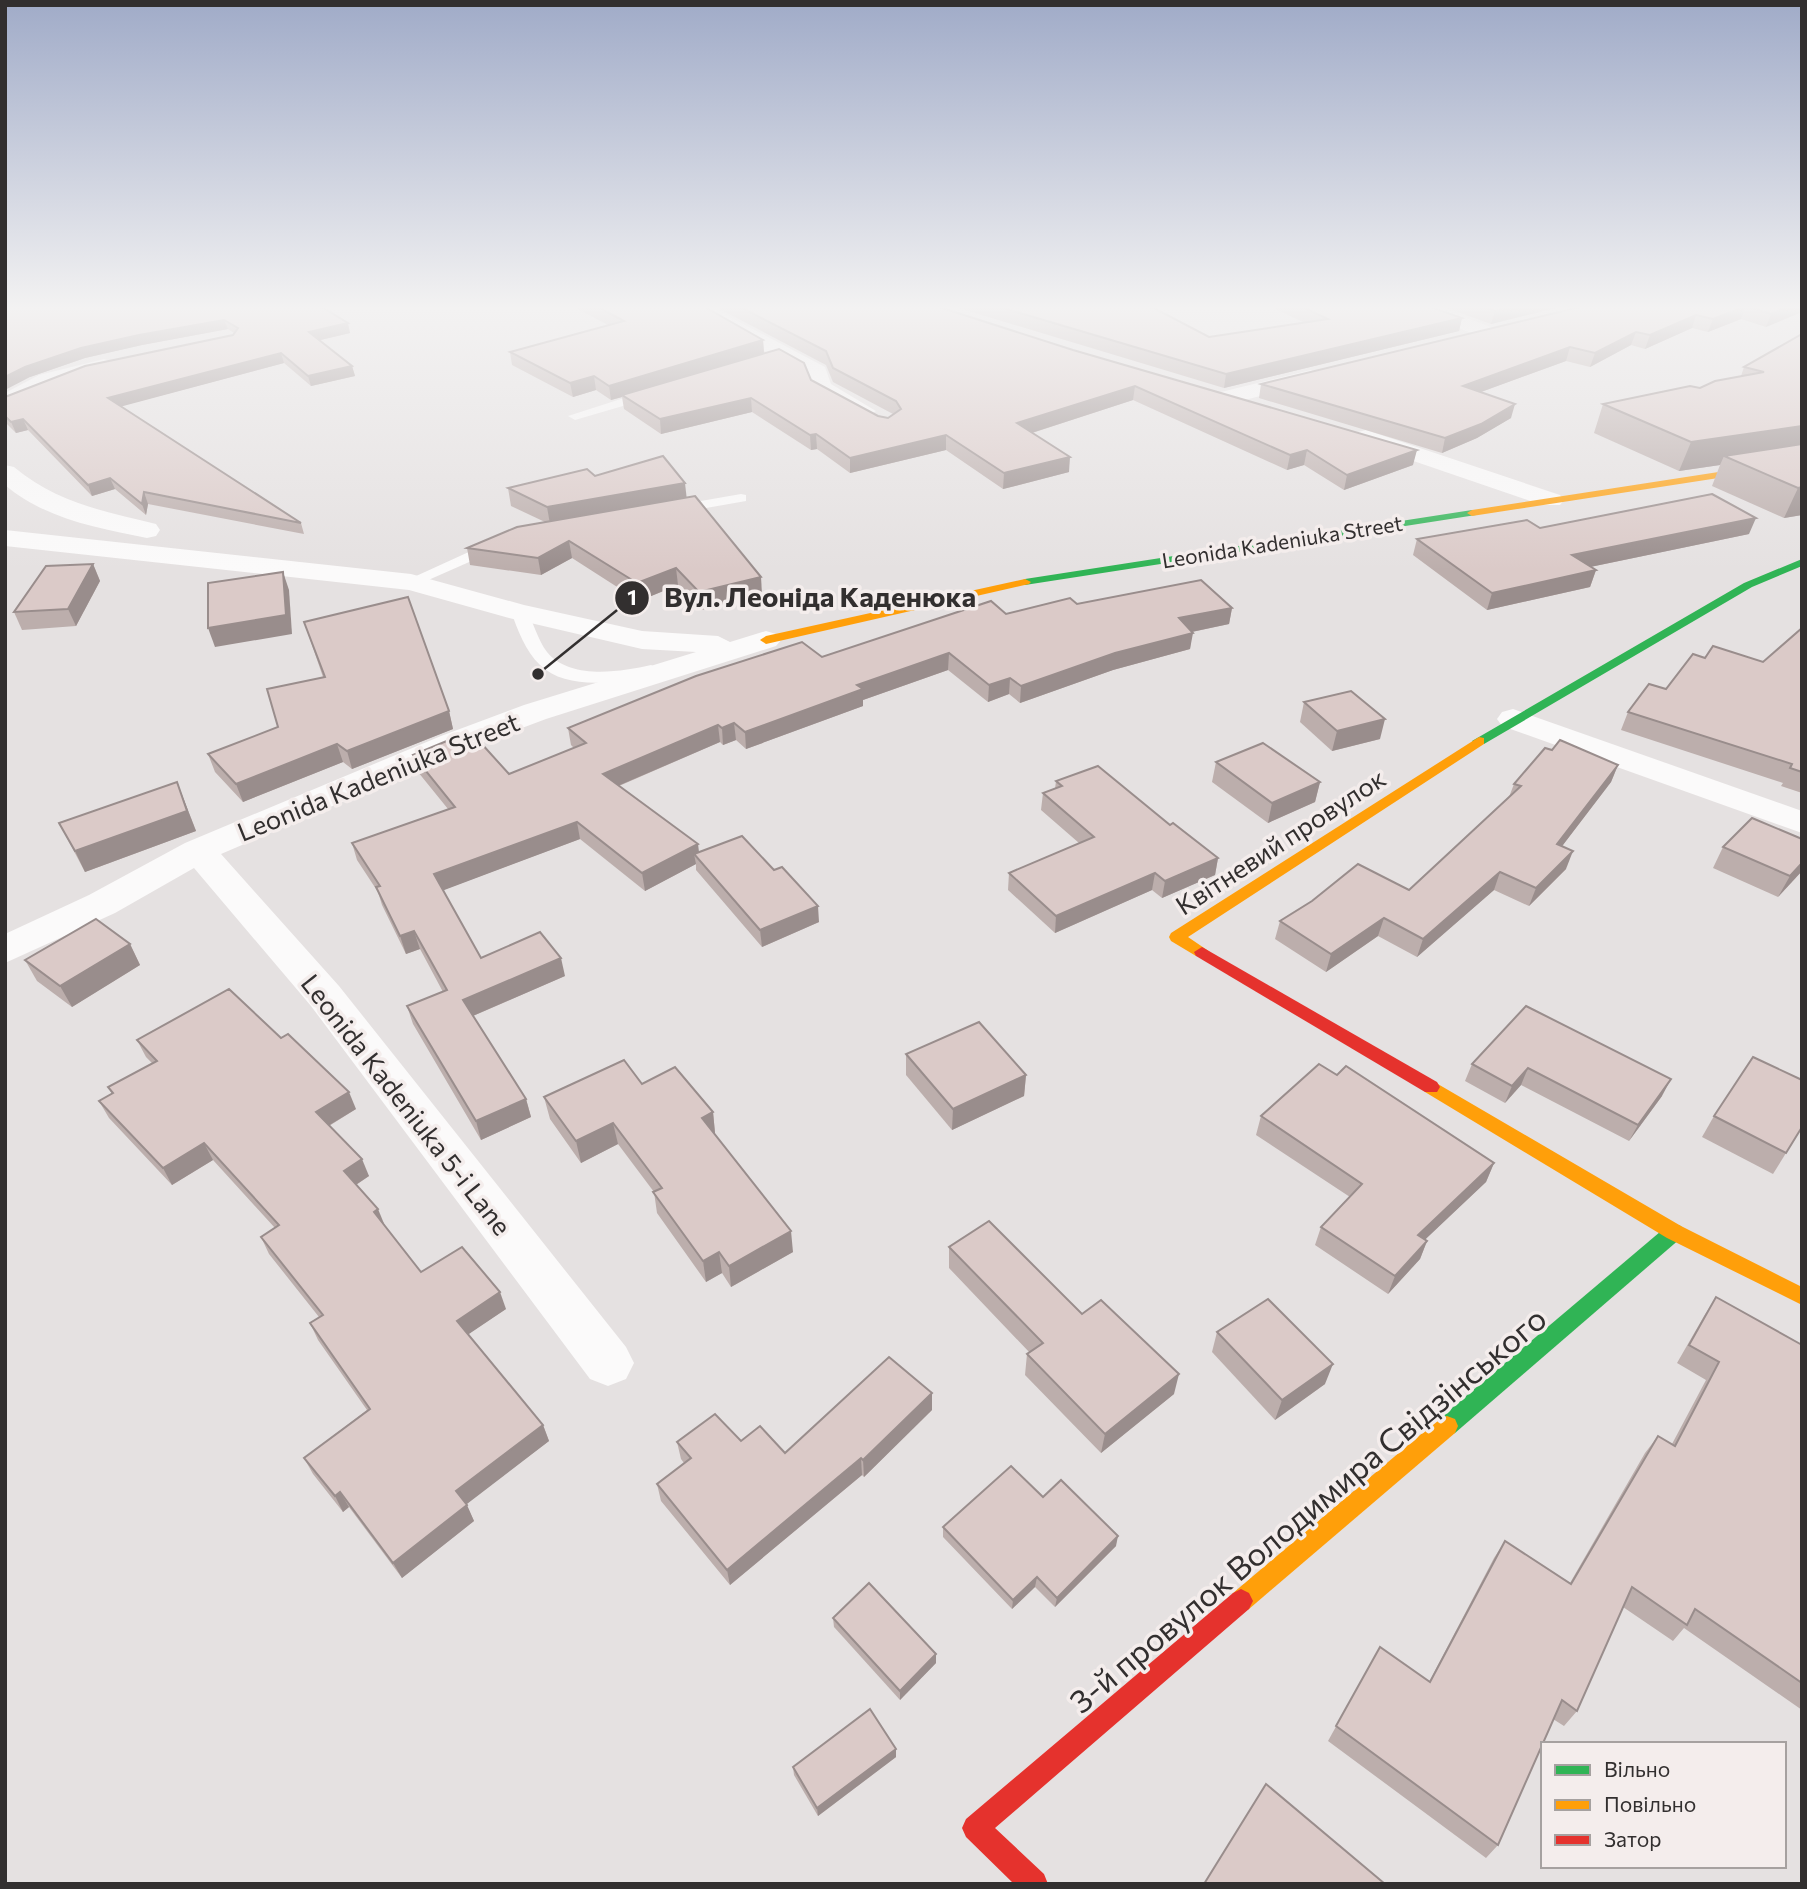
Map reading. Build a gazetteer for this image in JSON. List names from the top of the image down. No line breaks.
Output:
{"streets":{"street":["Leonida Kadeniuka Street","Квітневий провулок","Leonida Kadeniuka 5-i Lane","3-й провулок Володимира Свідзінського"]},"crossings":[["Leonida Kadeniuka Street","Leonida Kadeniuka 5-i Lane"],["Квітневий провулок","3-й провулок Володимира Свідзінського"]],"places":["Вул. Леоніда Каденюка"],"legend":["Вільно","Повільно","Затор"]}
